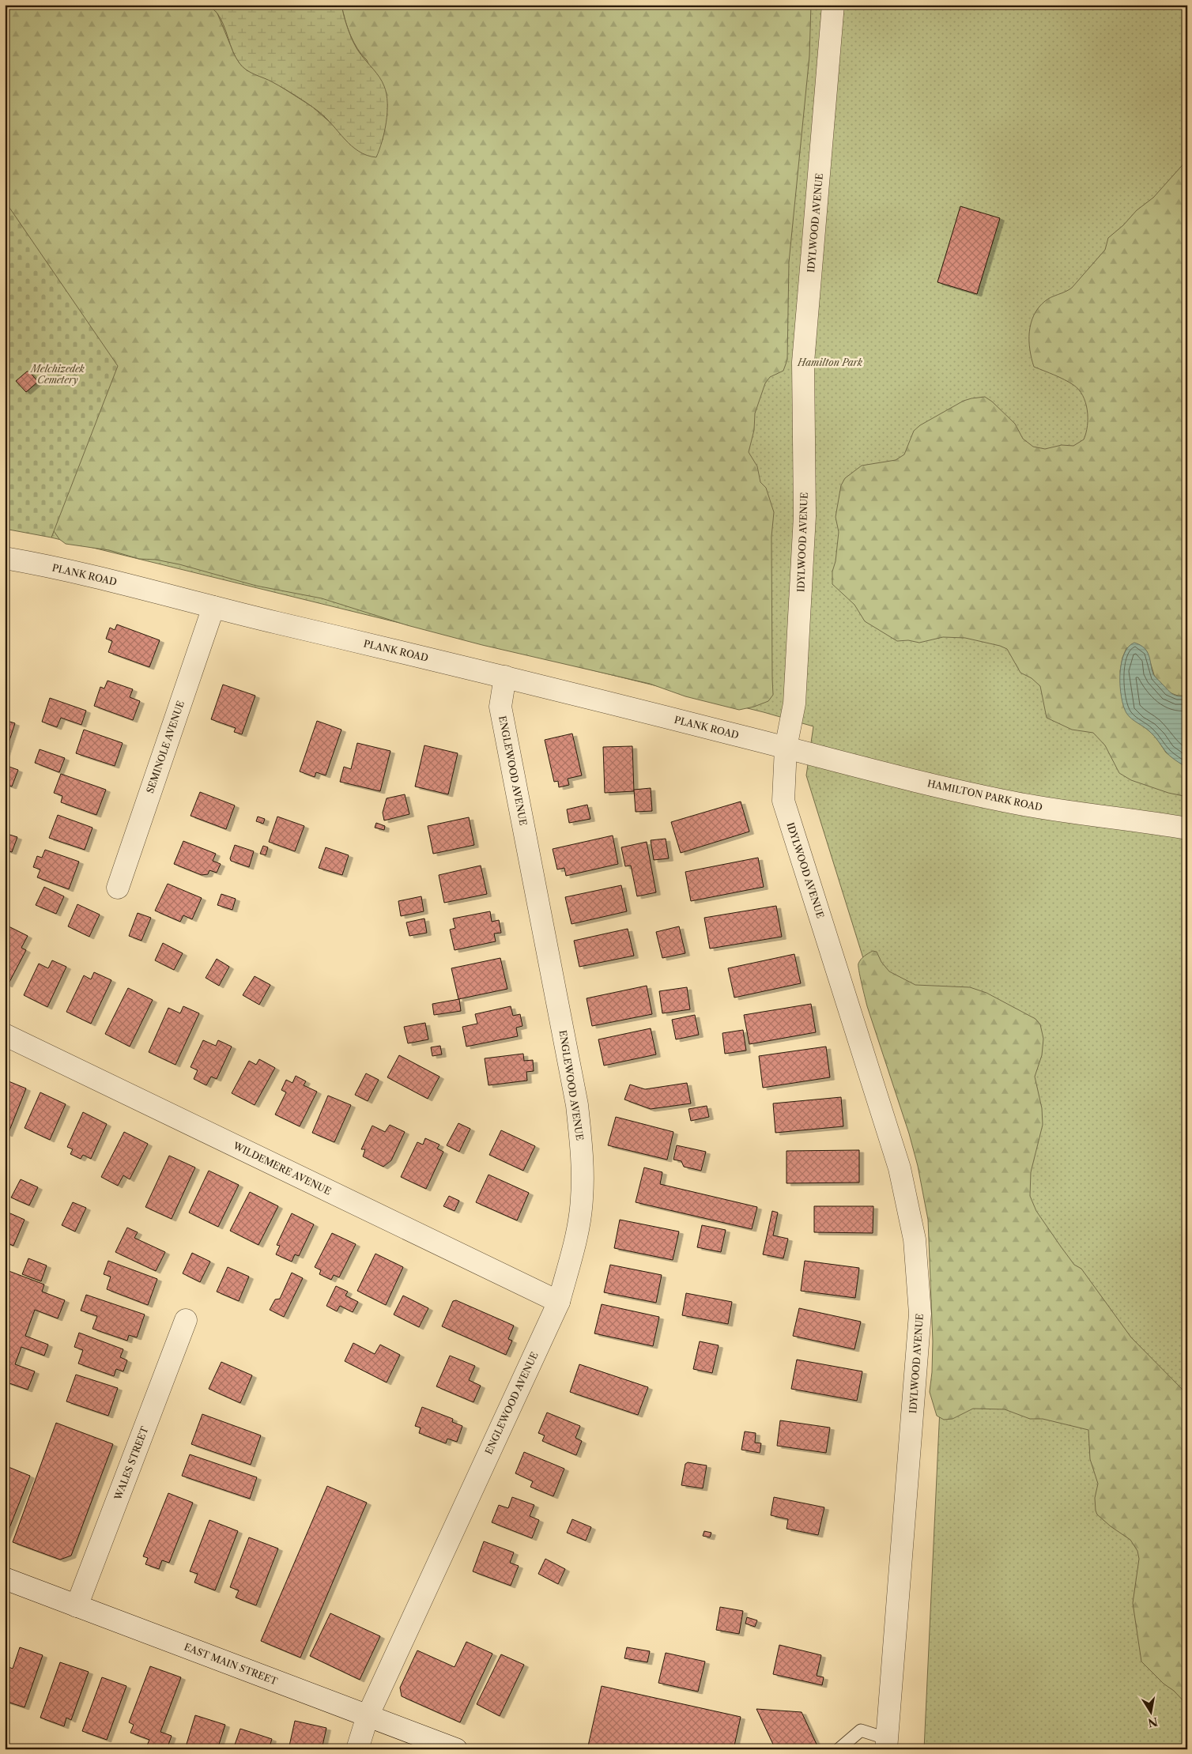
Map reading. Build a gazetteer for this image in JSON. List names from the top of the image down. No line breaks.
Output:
{"streets":{"street":["IDYLWOOD AVENUE","PLANK ROAD","SEMINOLE AVENUE","ENGLEWOOD AVENUE","HAMILTON PARK ROAD","WILDEMERE AVENUE","WALES STREET","EAST MAIN STREET"]},"crossings":[["IDYLWOOD AVENUE","PLANK ROAD"],["IDYLWOOD AVENUE","HAMILTON PARK ROAD"],["PLANK ROAD","SEMINOLE AVENUE"],["PLANK ROAD","ENGLEWOOD AVENUE"],["PLANK ROAD","HAMILTON PARK ROAD"],["ENGLEWOOD AVENUE","WILDEMERE AVENUE"],["ENGLEWOOD AVENUE","EAST MAIN STREET"],["WALES STREET","EAST MAIN STREET"]],"parks":["Hamilton Park","Melchizedek Cemetery"],"north":"bottom"}
